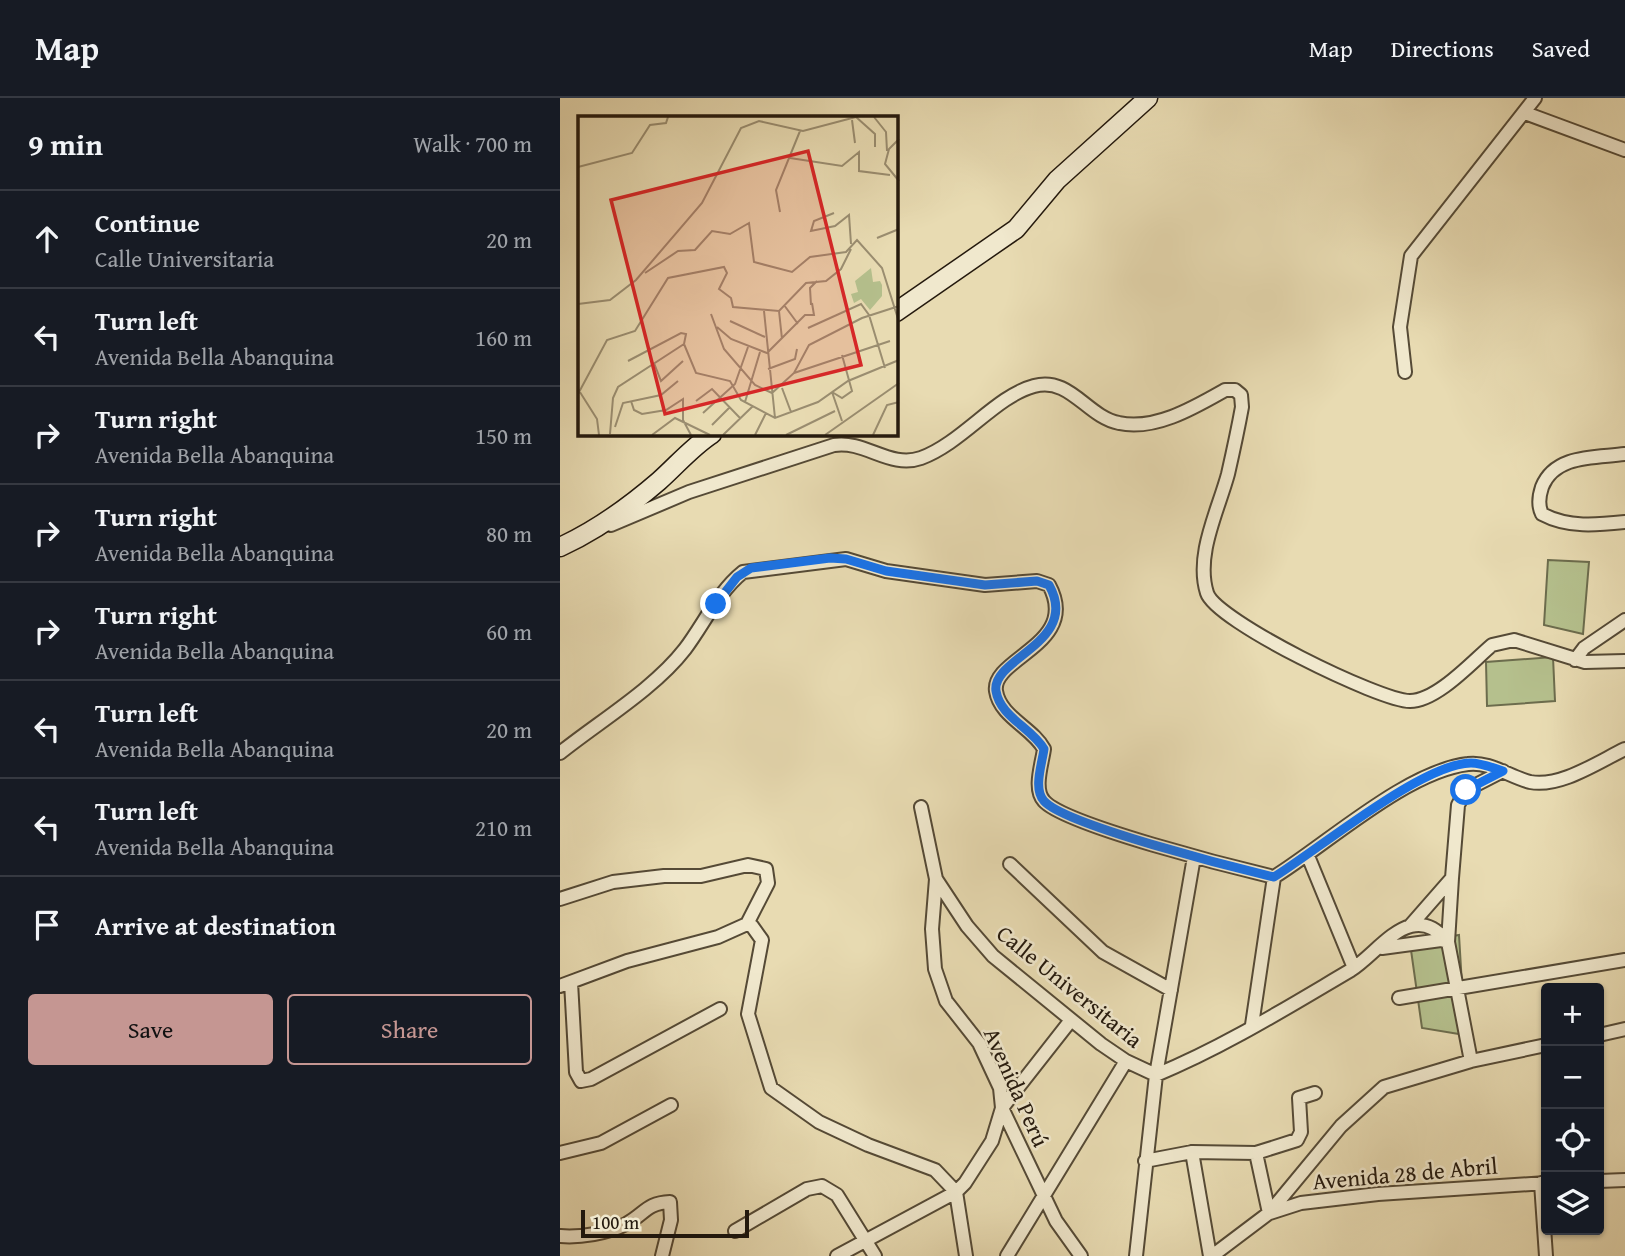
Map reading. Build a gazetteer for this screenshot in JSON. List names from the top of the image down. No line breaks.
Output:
{"streets":{"street":["Calle Universitaria","Avenida Perú","Avenida 28 de Abril"]},"crossings":[["Calle Universitaria","Avenida Perú"]],"scale_bar":"100 m","page":{"header":"Map","nav":["Map","Directions","Saved"],"heading":["9 min","Walk · 700 m"],"list":[["Continue","Calle Universitaria","20 m"],["Turn left","Avenida Bella Abanquina","160 m"],["Turn right","Avenida Bella Abanquina","150 m"],["Turn right","Avenida Bella Abanquina","80 m"],["Turn right","Avenida Bella Abanquina","60 m"],["Turn left","Avenida Bella Abanquina","20 m"],["Turn left","Avenida Bella Abanquina","210 m"],"Arrive at destination"],"buttons":["Save","Share"],"map_buttons":["+","−"],"scale":"100 m"}}
